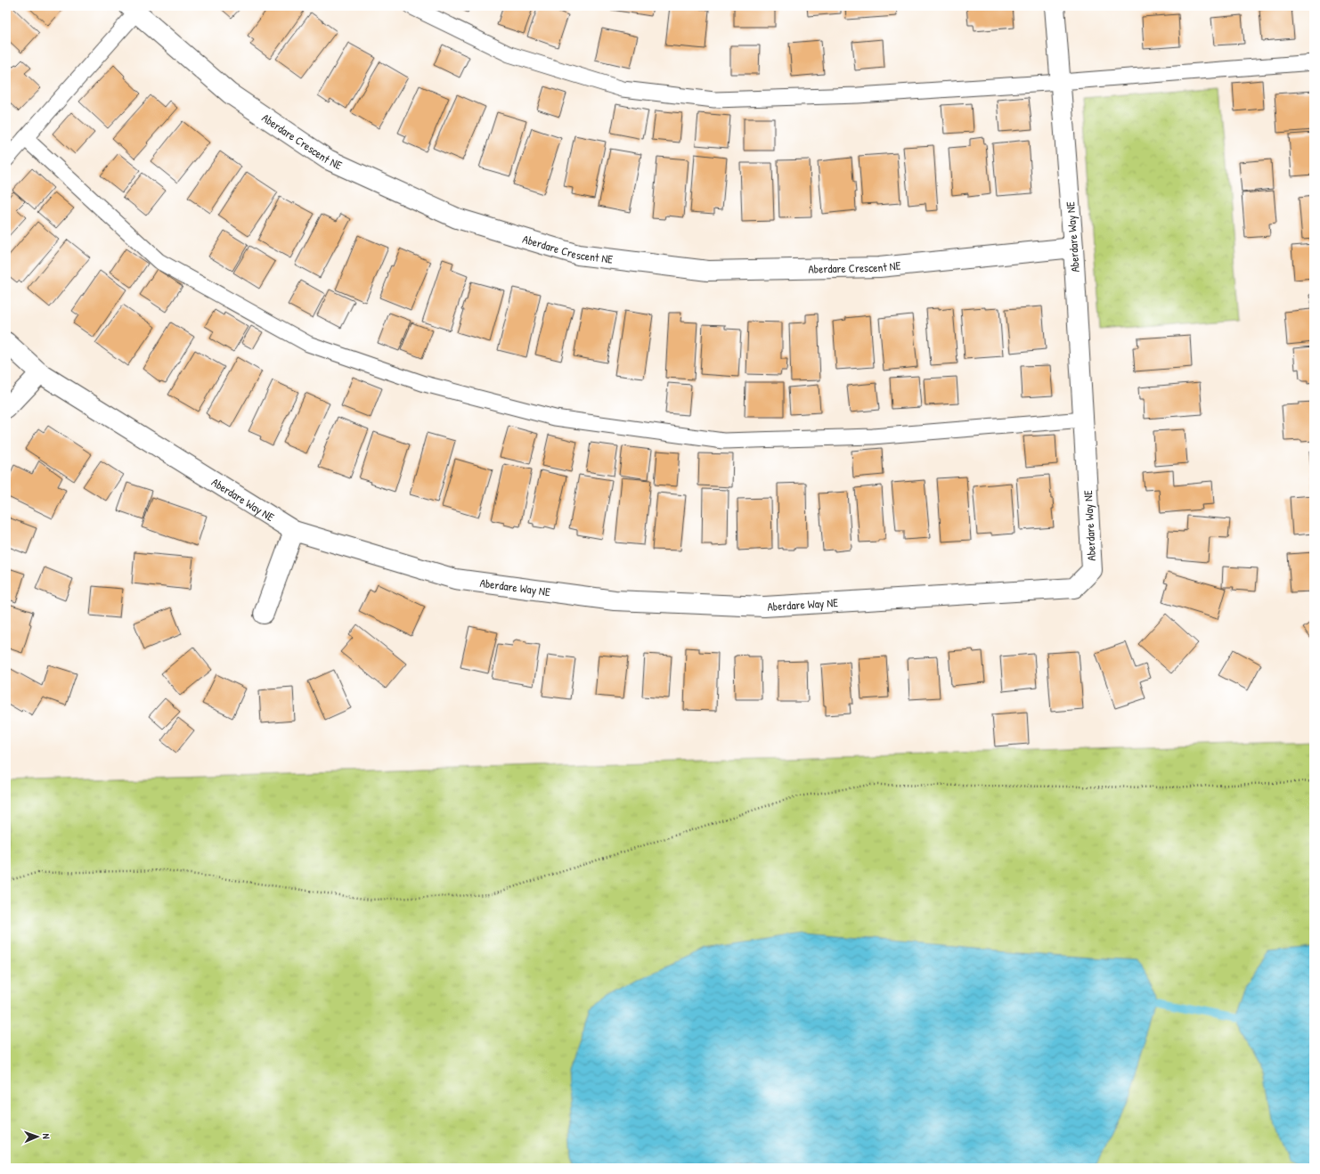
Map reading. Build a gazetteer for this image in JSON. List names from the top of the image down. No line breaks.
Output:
{"streets":{"street":["Aberdare Crescent NE","Aberdare Way NE"]},"crossings":[["Aberdare Crescent NE","Aberdare Way NE"]],"north":"right"}
